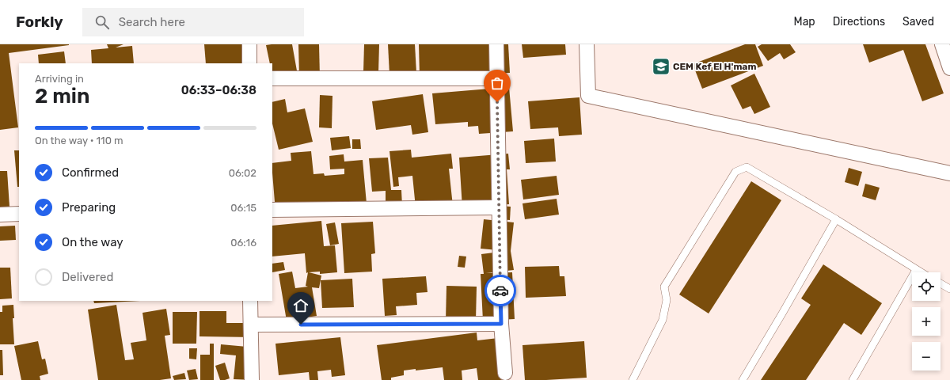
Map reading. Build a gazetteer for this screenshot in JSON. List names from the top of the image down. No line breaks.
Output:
{"places":{"school or university":["CEM Kef El H'mam"]},"page":{"header":"Forkly","search":"Search here","nav":["Map","Directions","Saved"],"heading":["2 min","Arriving in","06:33–06:38"],"bar":"On the way · 110 m","list":[["Confirmed","06:02"],["Preparing","06:15"],["On the way","06:16"],"Delivered"],"map_buttons":["+","−"]}}
